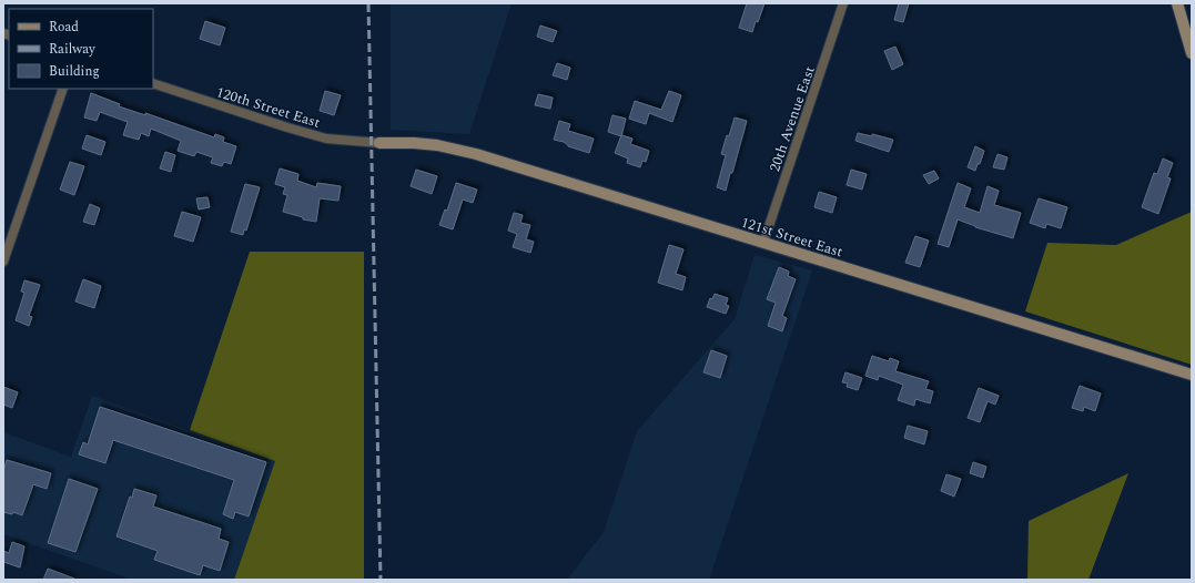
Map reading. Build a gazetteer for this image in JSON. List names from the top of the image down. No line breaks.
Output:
{"streets":{"street":["120th Street East","20th Avenue East","121st Street East"]},"crossings":[["120th Street East","121st Street East"],["20th Avenue East","121st Street East"]],"legend":["Road","Railway","Building"]}
